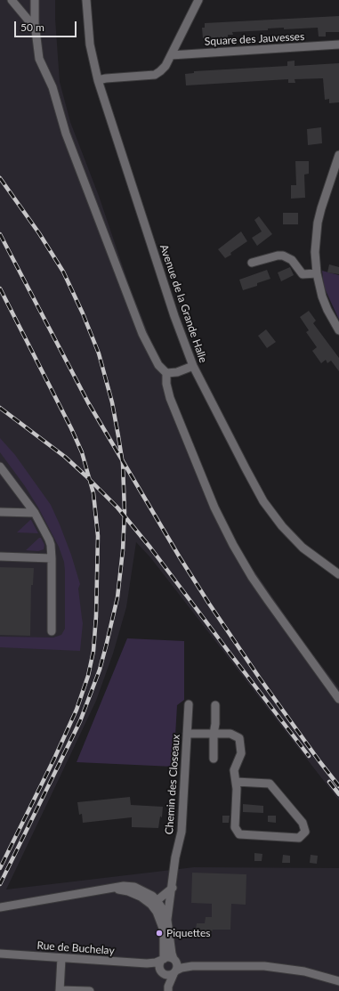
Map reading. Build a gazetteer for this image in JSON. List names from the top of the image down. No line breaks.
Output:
{"streets":{"street":["Square des Jauvesses","Avenue de la Grande Halle","Chemin des Closeaux","Rue de Buchelay"]},"places":["Piquettes"],"scale_bar":"50 m"}
